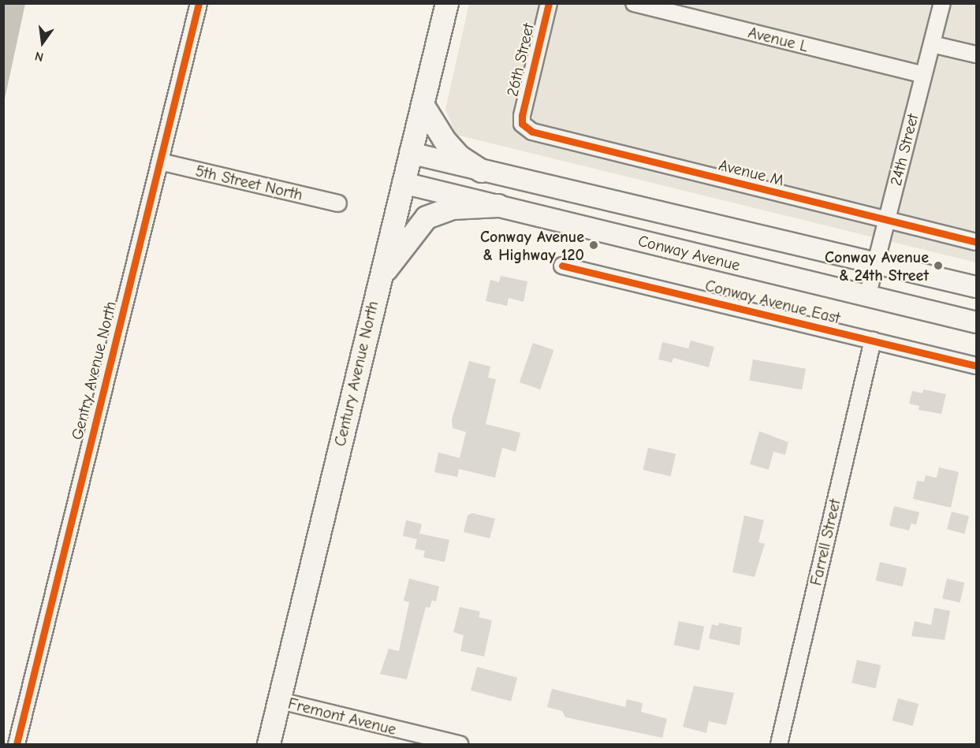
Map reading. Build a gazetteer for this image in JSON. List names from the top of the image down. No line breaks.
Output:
{"streets":{"main road":["Century Avenue North"],"street":["Avenue L","26th Street","24th Street","Avenue M","5th Street North","Conway Avenue","Conway Avenue East","Gentry Avenue North","Farrell Street","Fremont Avenue"]},"crossings":[["Avenue L","24th Street"],["26th Street","Avenue M"],["24th Street","Avenue M"],["24th Street","Conway Avenue"],["5th Street North","Gentry Avenue North"],["Conway Avenue","Century Avenue North"],["Conway Avenue East","Farrell Street"],["Century Avenue North","Fremont Avenue"]],"places":["Conway Avenue & Highway 120","Conway Avenue & 24th Street"],"north":"bottom"}
